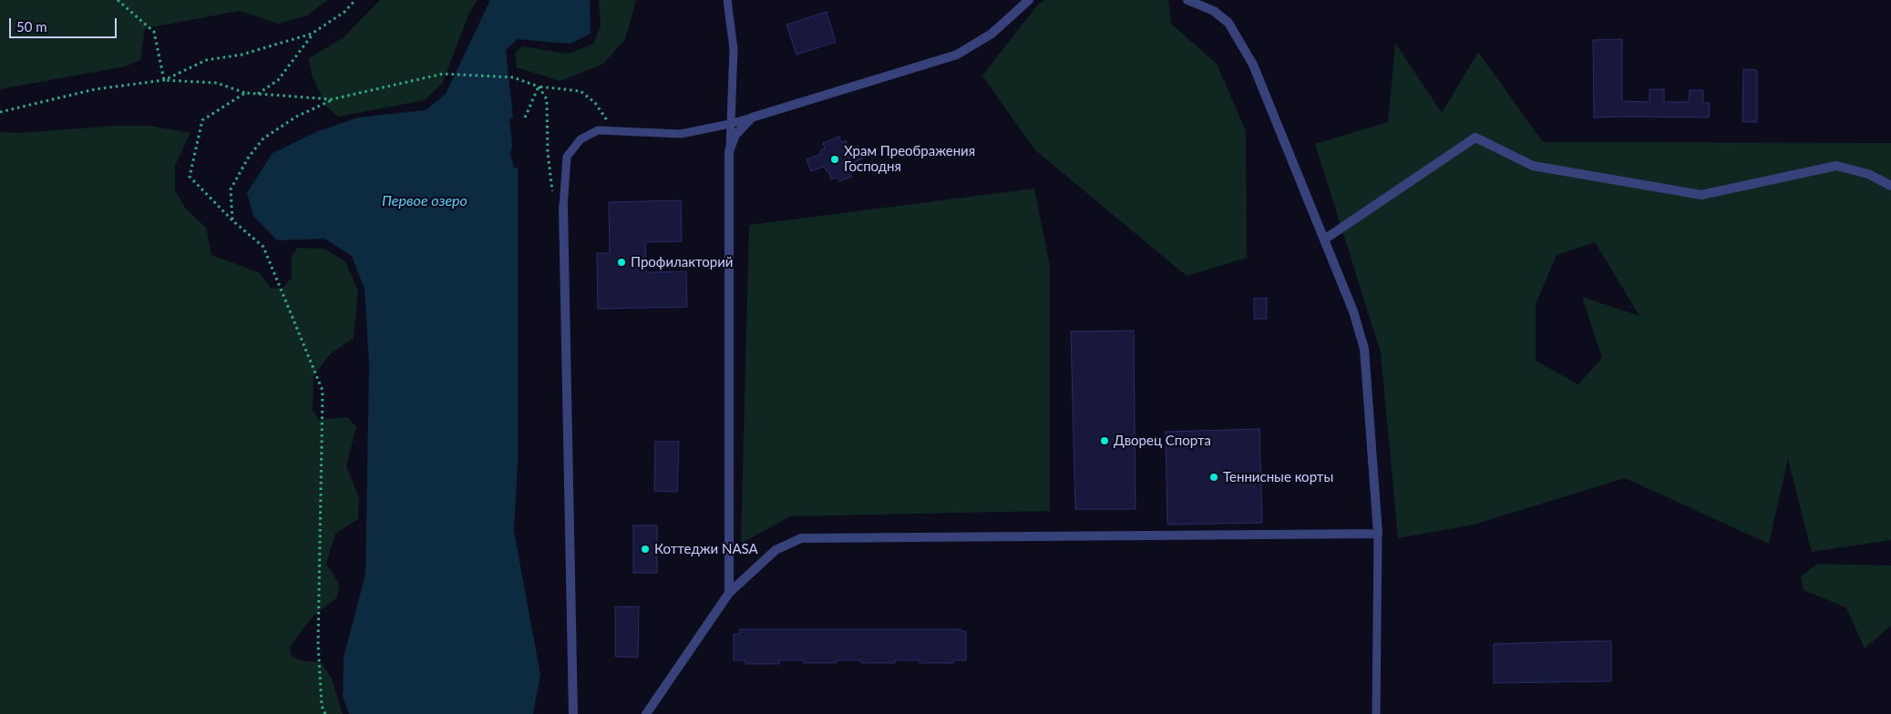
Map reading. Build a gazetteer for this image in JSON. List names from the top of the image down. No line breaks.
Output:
{"water":["Первое озеро"],"places":["Храм Преображения Господня","Профилакторий","Дворец Спорта","Теннисные корты","Коттеджи NASA"],"scale_bar":"50 m"}
